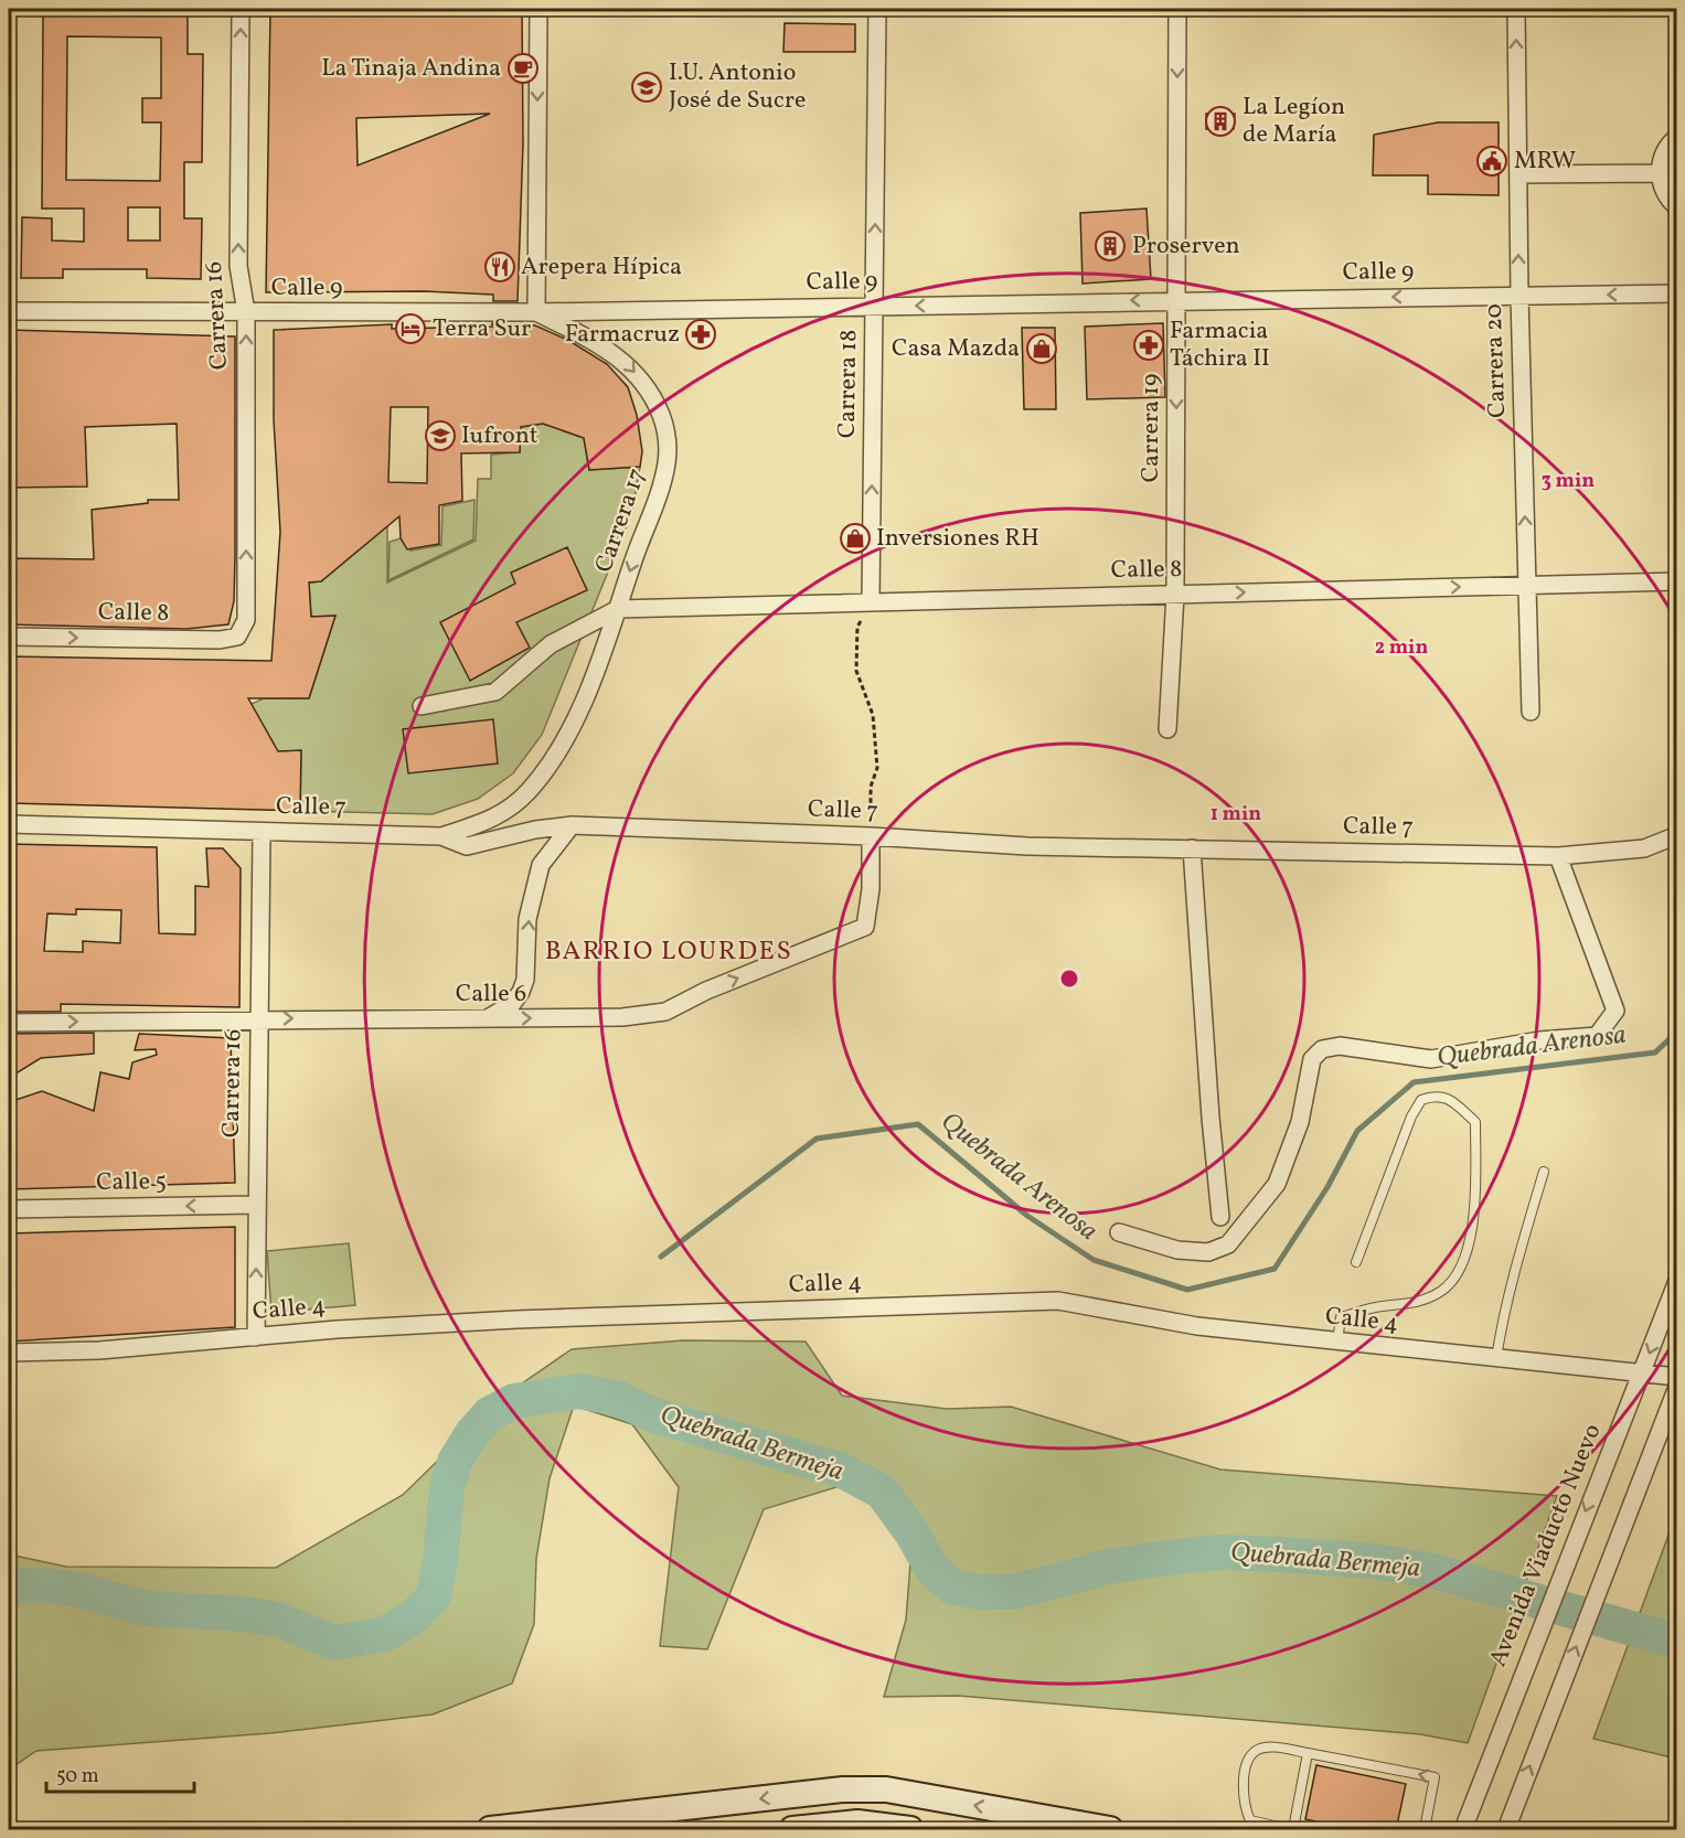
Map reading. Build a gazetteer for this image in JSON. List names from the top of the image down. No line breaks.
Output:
{"streets":{"street":["Calle 9","Carrera 16","Carrera 20","Carrera 18","Carrera 19","Carrera 17","Calle 8","Calle 7","Calle 6","Calle 5","Calle 4","Avenida Viaducto Nuevo"]},"crossings":[["Calle 9","Carrera 16"],["Calle 9","Carrera 20"],["Calle 9","Carrera 18"],["Calle 9","Carrera 19"],["Calle 9","Carrera 17"],["Carrera 16","Calle 8"],["Carrera 16","Calle 7"],["Carrera 16","Calle 6"],["Carrera 16","Calle 5"],["Carrera 16","Calle 4"],["Carrera 20","Calle 8"],["Carrera 18","Calle 8"],["Carrera 19","Calle 8"],["Carrera 17","Calle 8"],["Carrera 17","Calle 7"],["Calle 7","Calle 6"],["Calle 4","Avenida Viaducto Nuevo"]],"one_way":["Calle 9","Carrera 16","Carrera 20","Carrera 18","Carrera 19","Carrera 17","Calle 8","Calle 6","Calle 5"],"districts":["BARRIO LOURDES"],"water":["Quebrada Arenosa","Quebrada Bermeja"],"places":{"cafe":["La Tinaja Andina"],"school or university":["I.U. Antonio José de Sucre","Iufront"],"building":["La Legíon de María","Proserven"],"public building":["MRW"],"restaurant":["Arepera Hípica"],"hotel":["Terra Sur"],"pharmacy":["Farmacruz","Farmacia Táchira II"],"shop":["Casa Mazda","Inversiones RH"]},"scale_bar":"50 m","rings":["3 min","2 min","1 min"]}
